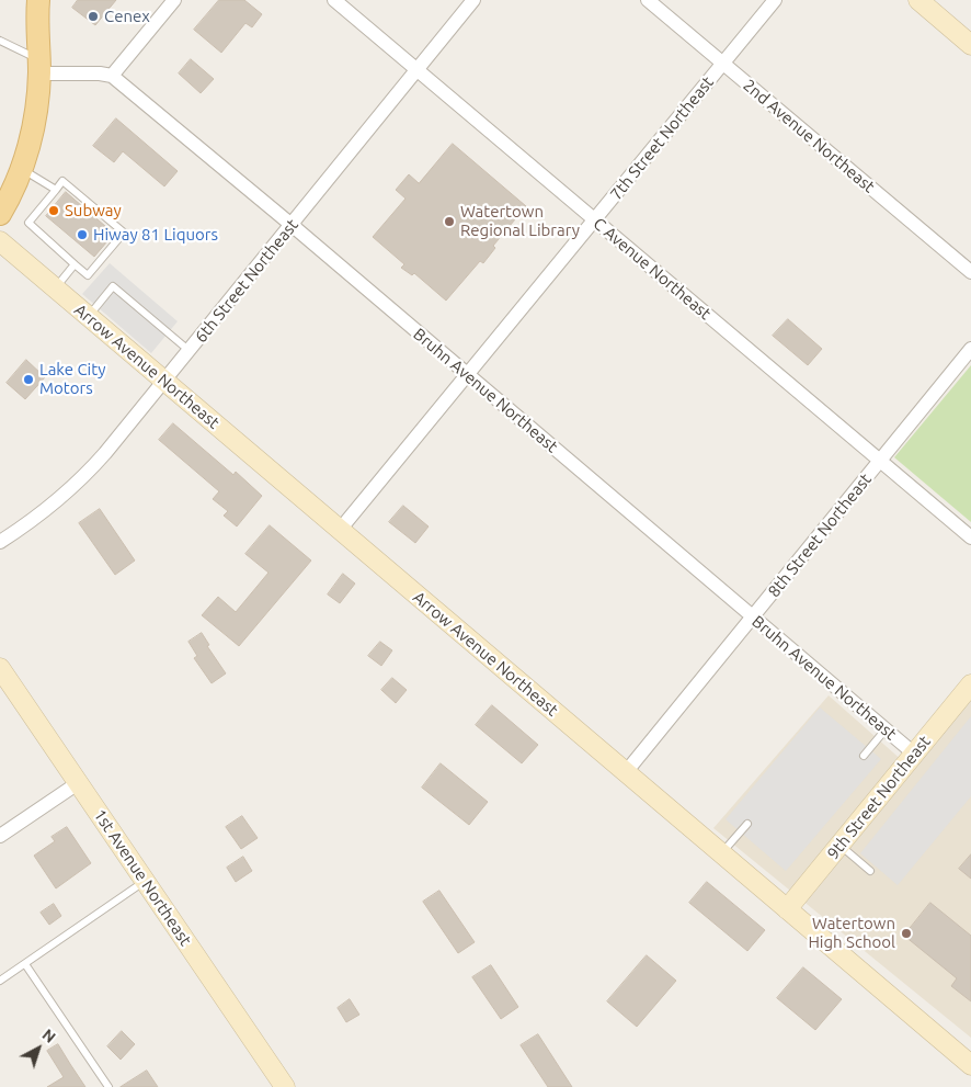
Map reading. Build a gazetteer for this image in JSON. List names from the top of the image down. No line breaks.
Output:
{"streets":{"street":["2nd Avenue Northeast","7th Street Northeast","C Avenue Northeast","6th Street Northeast","Arrow Avenue Northeast","Bruhn Avenue Northeast","8th Street Northeast","9th Street Northeast","1st Avenue Northeast"]},"crossings":[["2nd Avenue Northeast","7th Street Northeast"],["7th Street Northeast","C Avenue Northeast"],["7th Street Northeast","Arrow Avenue Northeast"],["7th Street Northeast","Bruhn Avenue Northeast"],["C Avenue Northeast","6th Street Northeast"],["C Avenue Northeast","8th Street Northeast"],["6th Street Northeast","Arrow Avenue Northeast"],["6th Street Northeast","Bruhn Avenue Northeast"],["Arrow Avenue Northeast","8th Street Northeast"],["Arrow Avenue Northeast","9th Street Northeast"],["Bruhn Avenue Northeast","8th Street Northeast"],["Bruhn Avenue Northeast","9th Street Northeast"]],"places":["Cenex","Subway","Watertown Regional Library","Hiway 81 Liquors","Lake City Motors","Watertown High School"],"north":"top right"}
